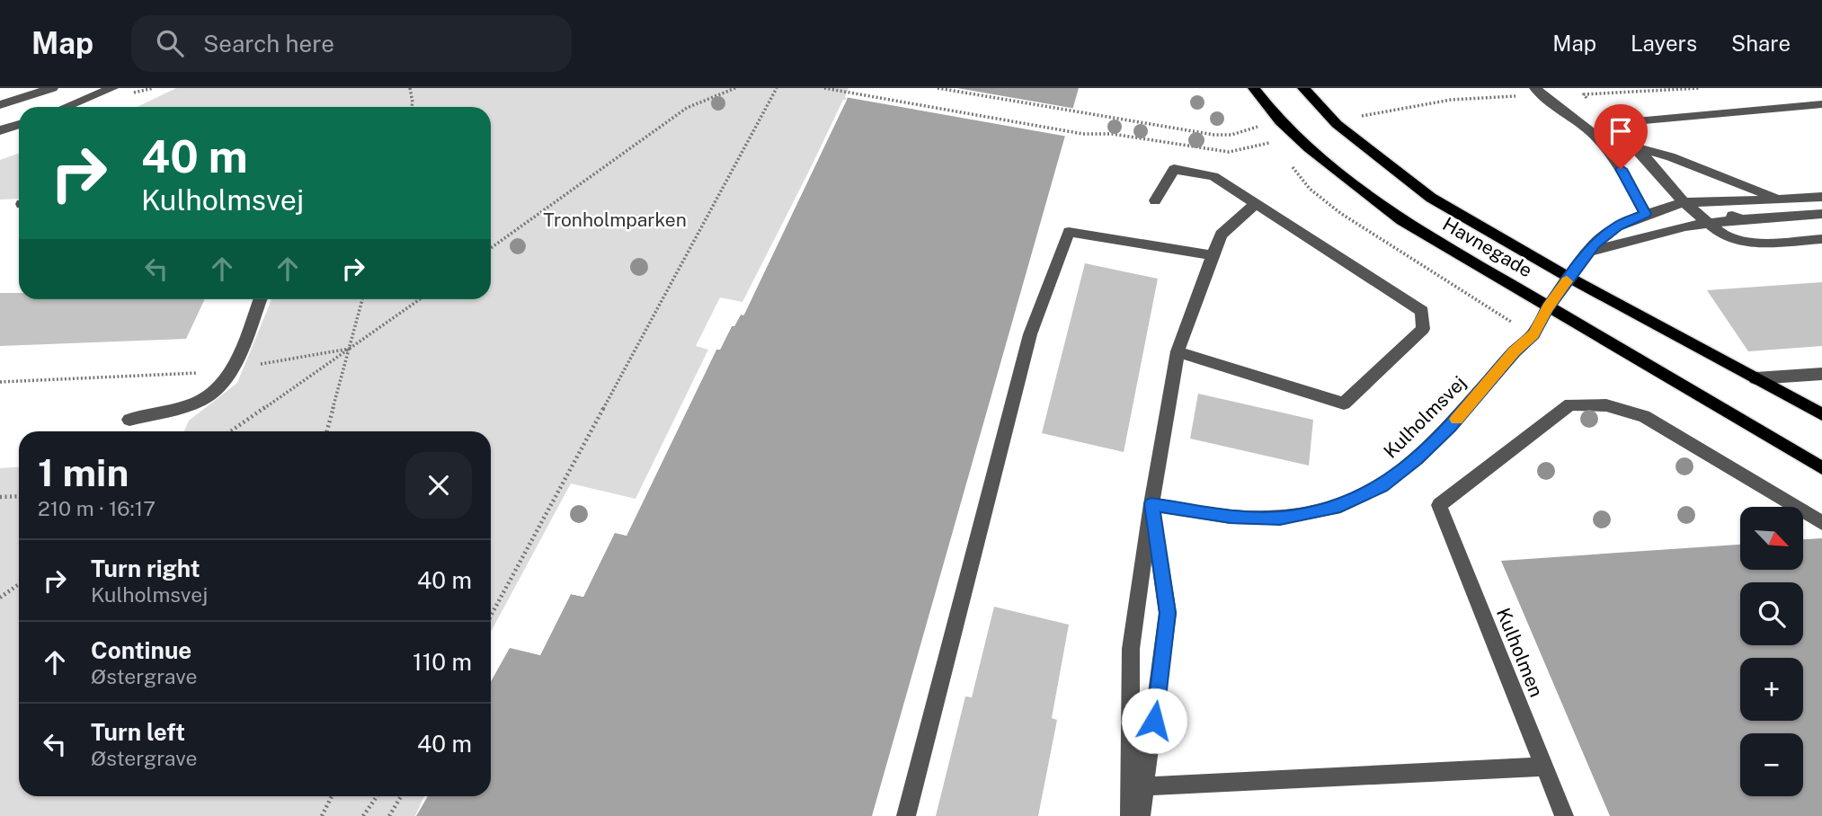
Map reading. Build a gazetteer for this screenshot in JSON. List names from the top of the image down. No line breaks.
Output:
{"streets":{"main road":["Havnegade"],"street":["Kulholmsvej","Kulholmen"]},"crossings":[["Havnegade","Kulholmsvej"]],"parks":["Tronholmparken"],"north":"bottom right","page":{"header":"Map","search":"Search here","nav":["Map","Layers","Share"],"turn":["40 m","Kulholmsvej"],"heading":["1 min","210 m · 16:17"],"map_buttons":["+","−"],"list":[{"name":"Turn right","note":"Kulholmsvej","value":"40 m"},{"name":"Continue","note":"Østergrave","value":"110 m"},{"name":"Turn left","note":"Østergrave","value":"40 m"}]}}
